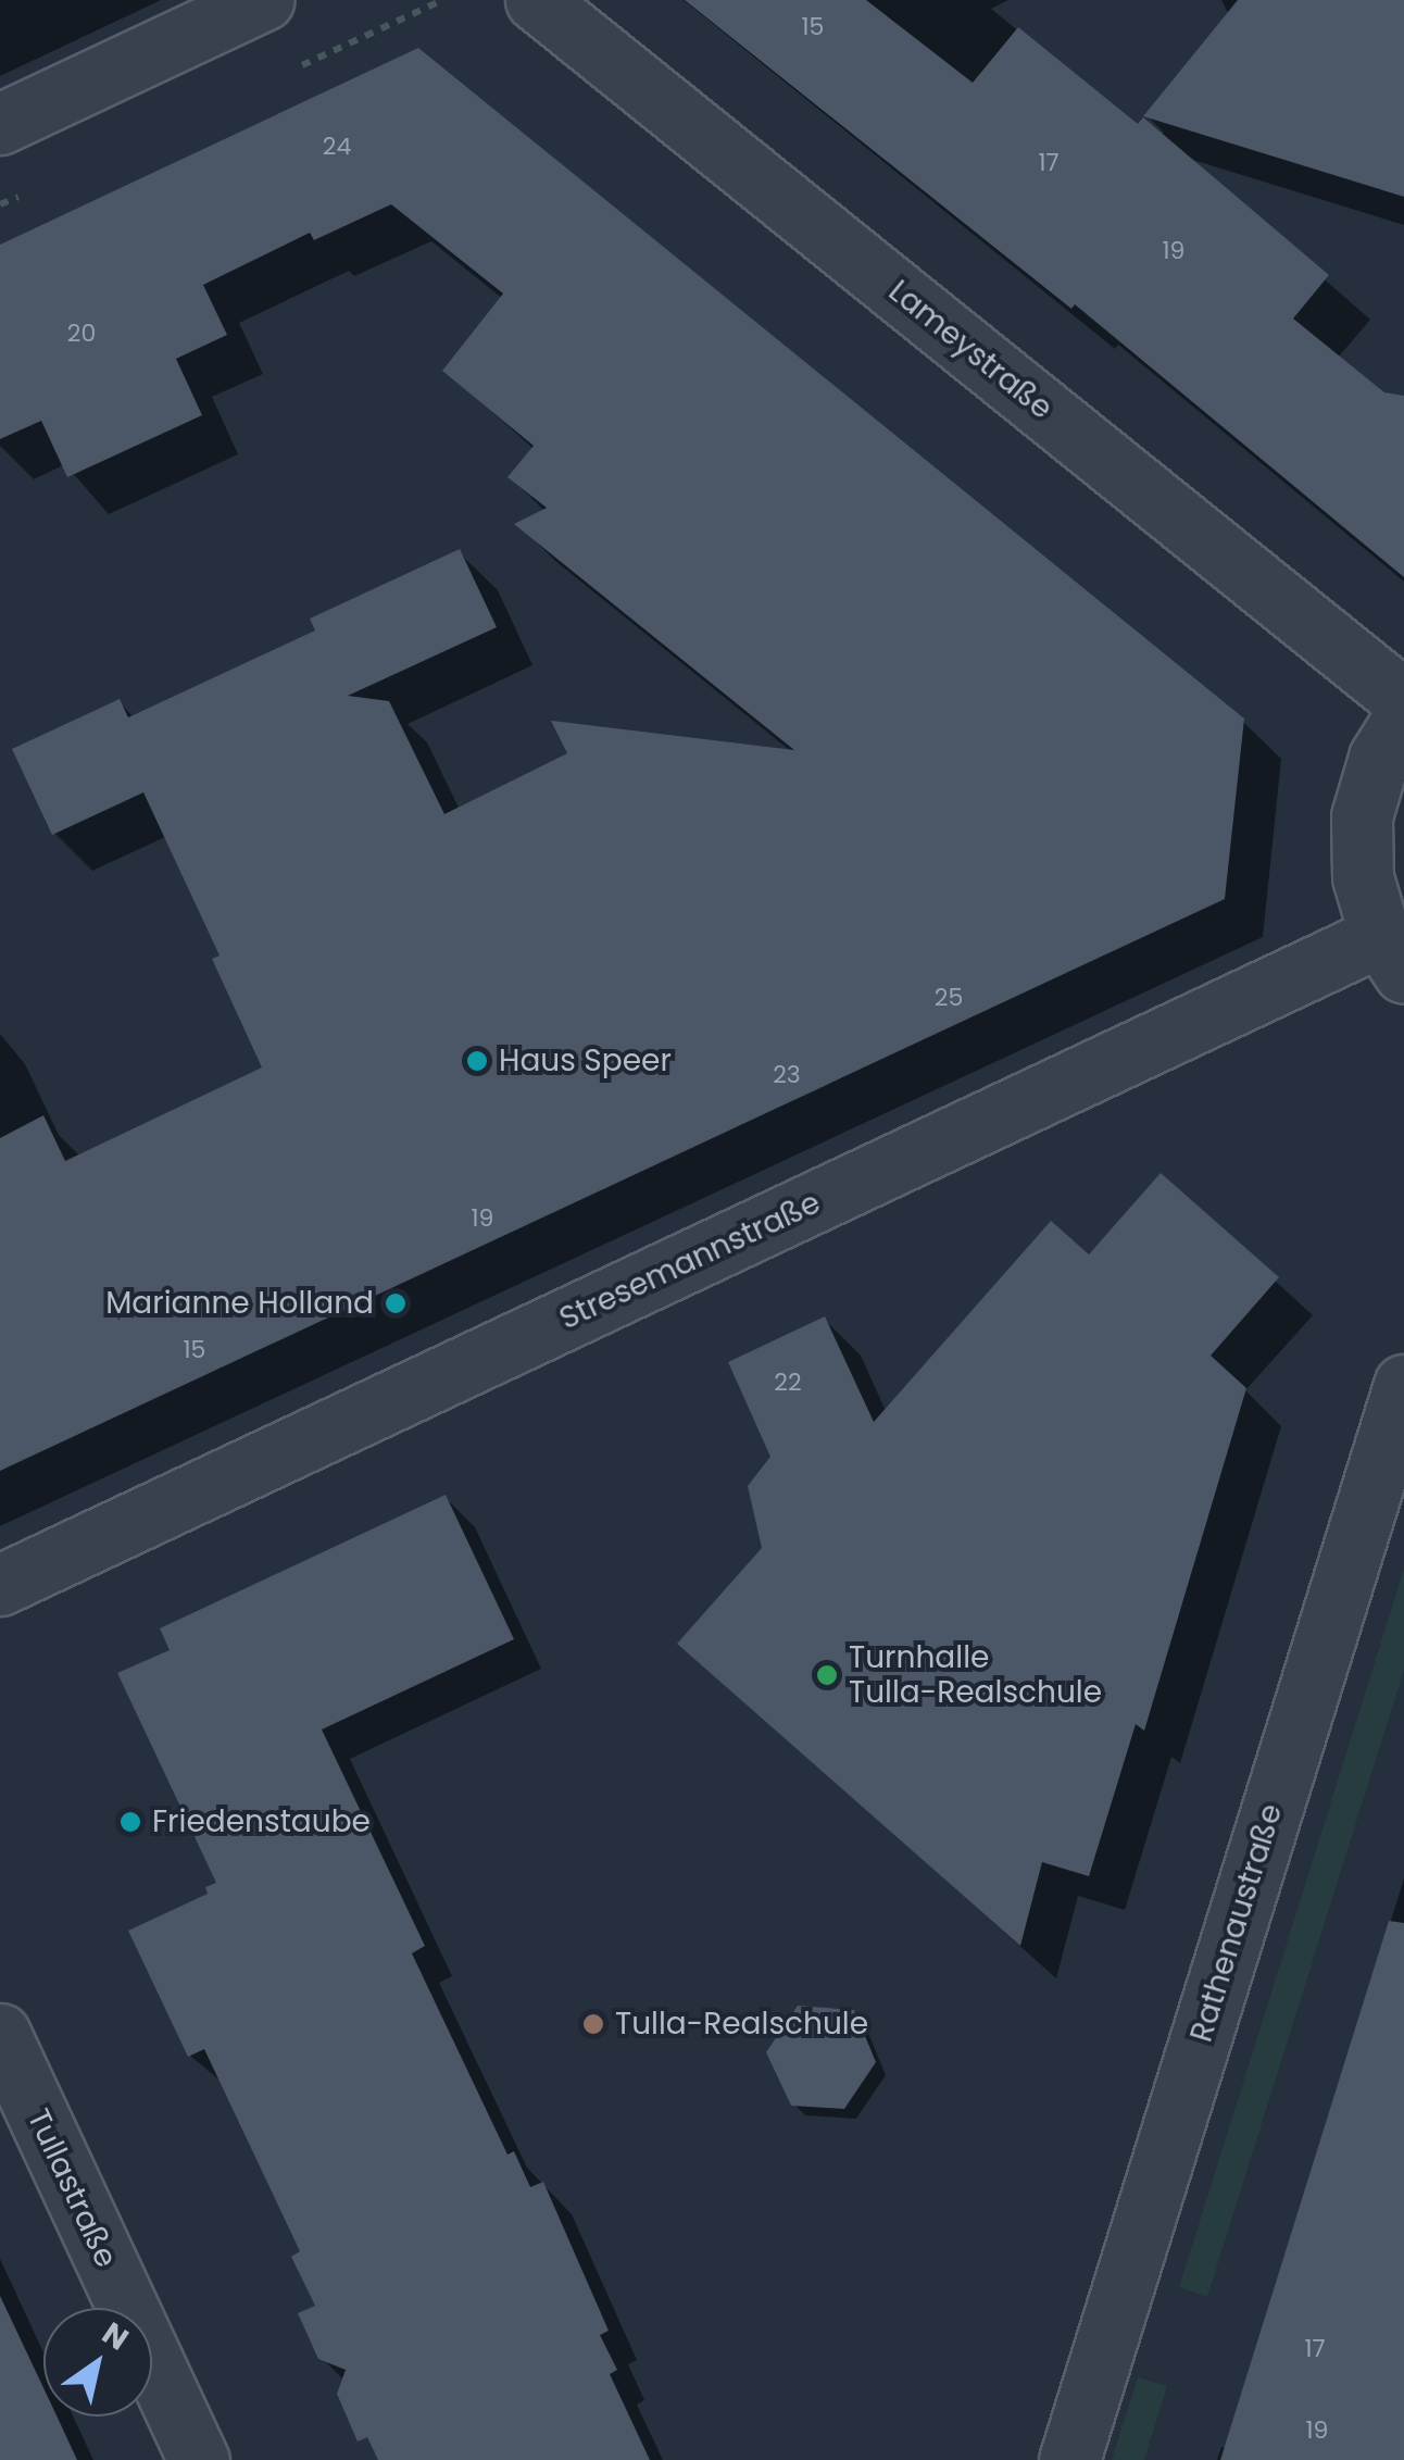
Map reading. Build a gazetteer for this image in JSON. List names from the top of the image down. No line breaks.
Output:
{"streets":{"street":["Lameystraße","Stresemannstraße","Rathenaustraße","Tullastraße"]},"places":["Haus Speer","Marianne Holland","Turnhalle Tulla-Realschule","Friedenstaube","Tulla-Realschule"],"house_numbers":["15","24","17","19","20","25","23","19","15","22","17","19"],"north":"top right"}
